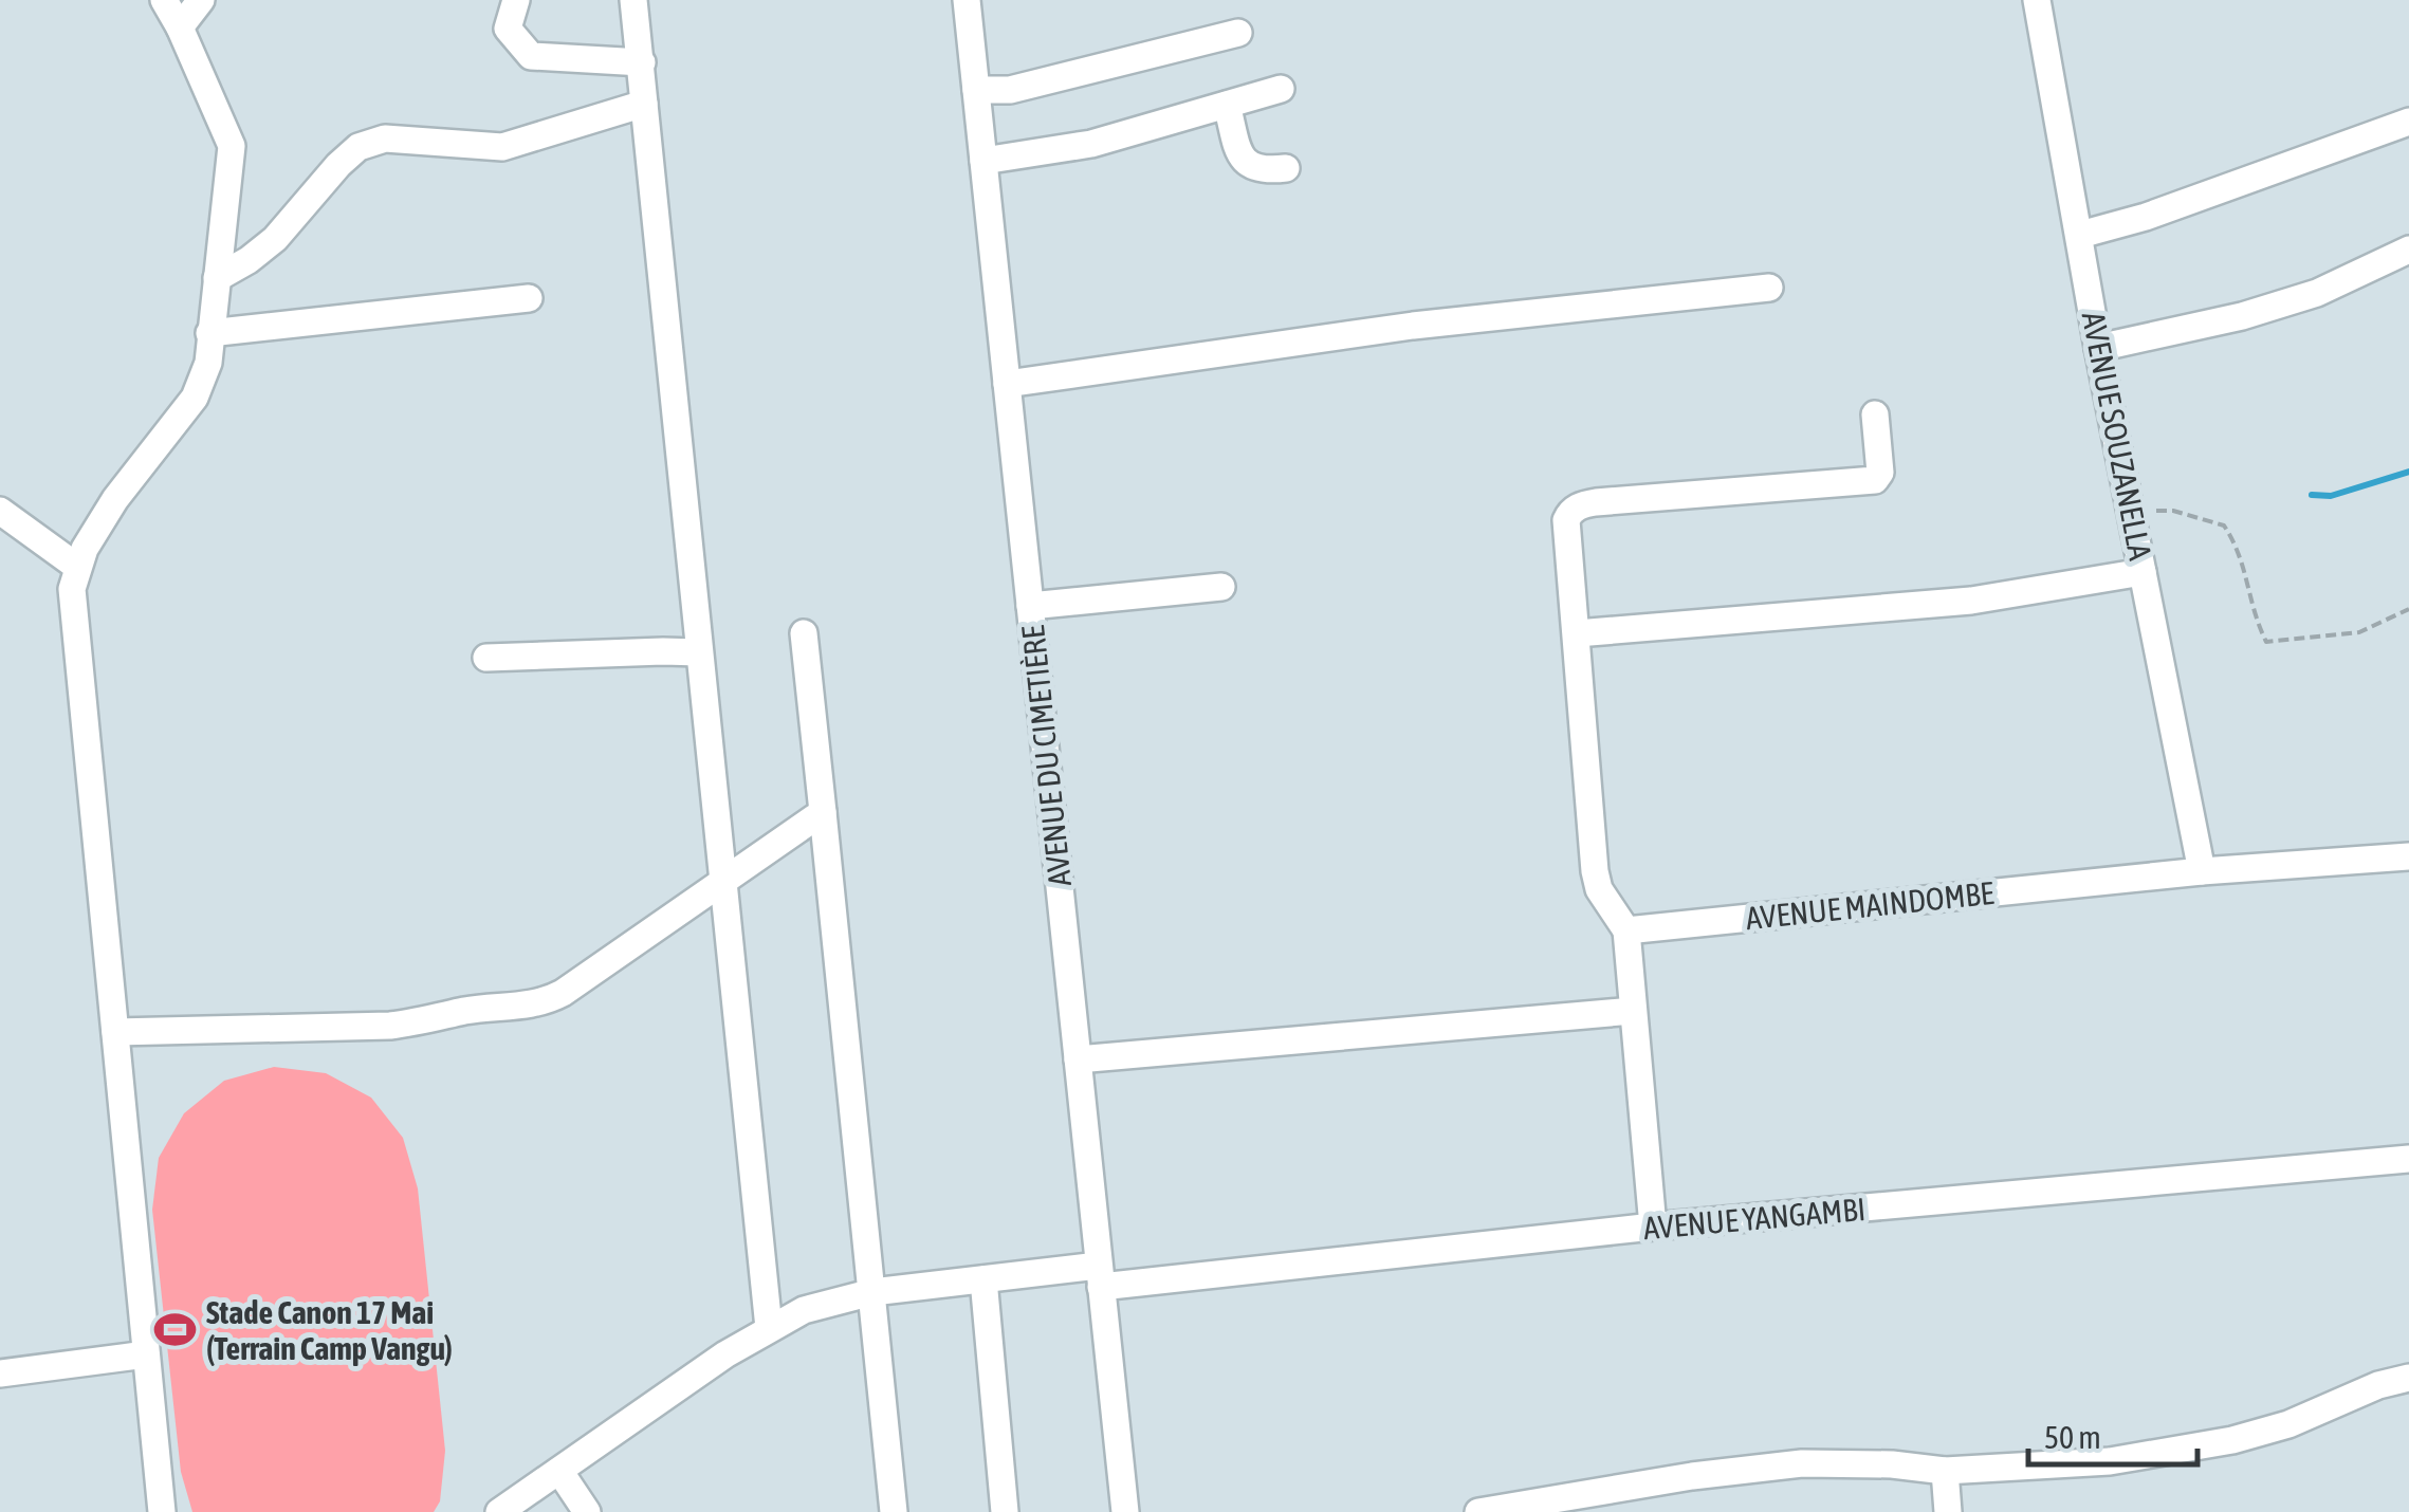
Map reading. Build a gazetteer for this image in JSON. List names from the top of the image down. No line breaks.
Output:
{"streets":{"street":["AVENUE SOUZANELLA","AVENUE DU CIMETIÈRE","AVENUE MAINDOMBE","AVENUE YANGAMBI"]},"crossings":[["AVENUE SOUZANELLA","AVENUE MAINDOMBE"],["AVENUE DU CIMETIÈRE","AVENUE YANGAMBI"]],"places":{"sports":["Stade Canon 17 Mai (Terrain Camp Vangu)"]},"scale_bar":"50 m"}
